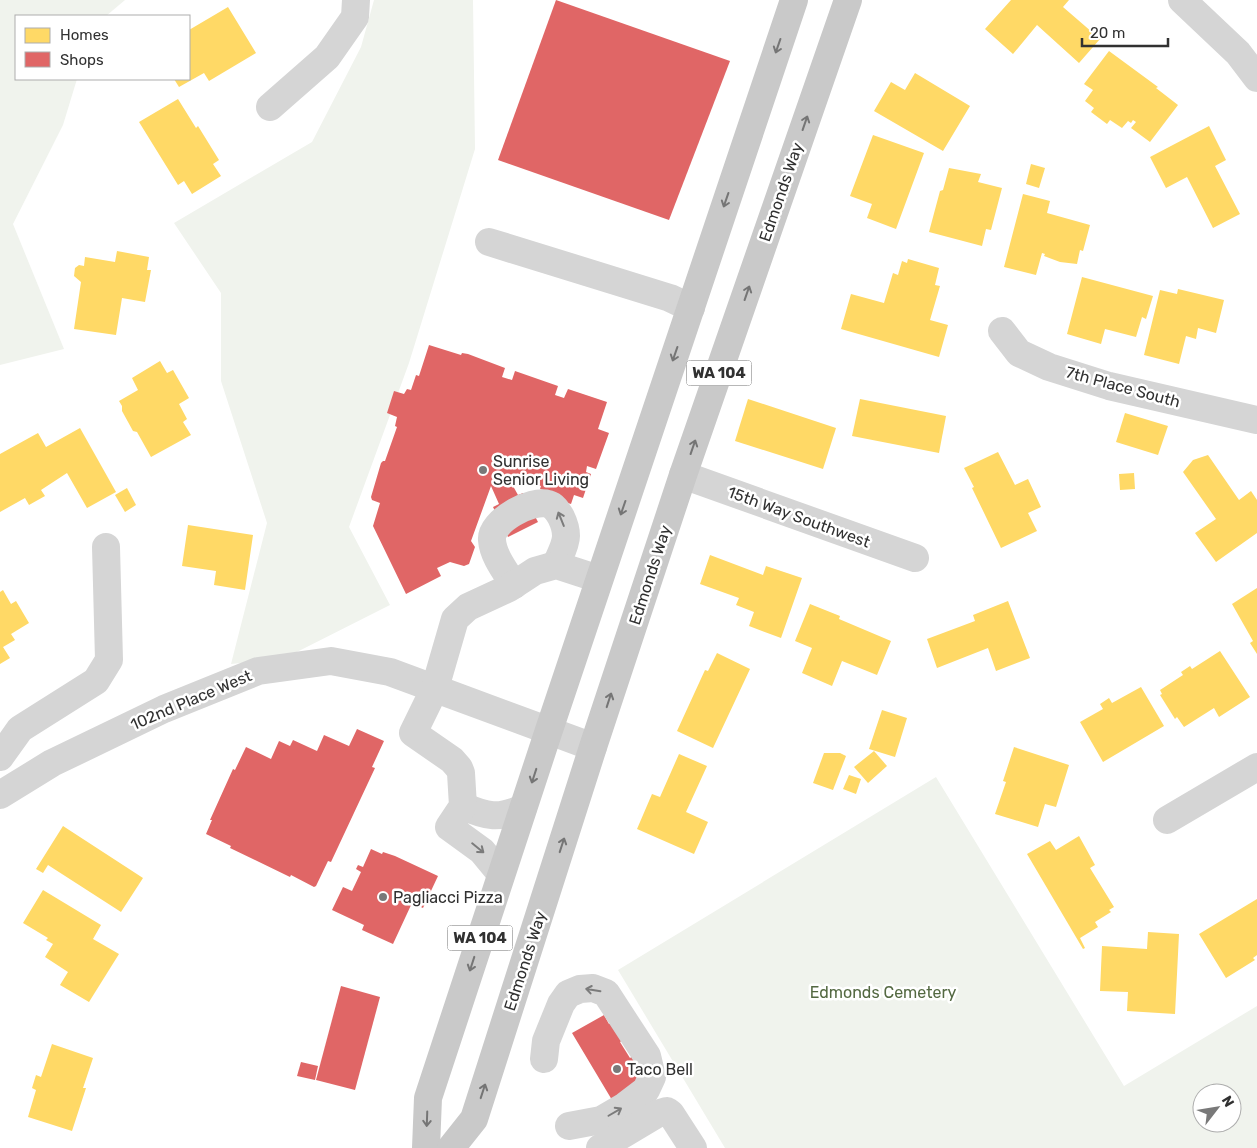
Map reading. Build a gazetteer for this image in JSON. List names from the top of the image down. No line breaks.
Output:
{"streets":{"main road":["Edmonds Way","WA 104"],"street":["7th Place South","15th Way Southwest","102nd Place West"]},"crossings":[["Edmonds Way","15th Way Southwest"],["Edmonds Way","102nd Place West"],["WA 104","102nd Place West"]],"parks":["Edmonds Cemetery"],"places":["Sunrise Senior Living","Pagliacci Pizza","Taco Bell"],"legend":["Homes","Shops"],"scale_bar":"20 m","north":"top right"}
